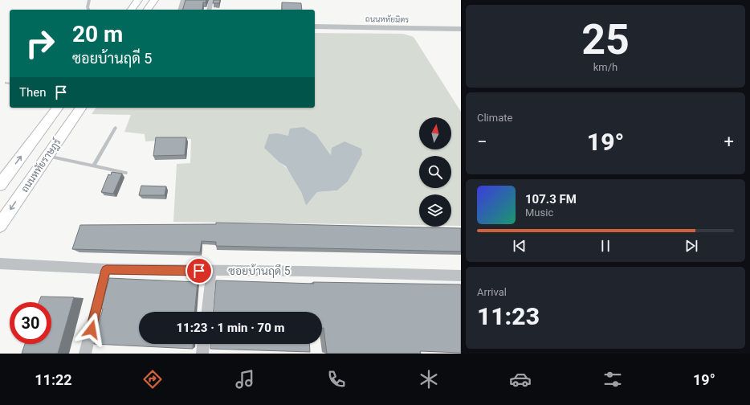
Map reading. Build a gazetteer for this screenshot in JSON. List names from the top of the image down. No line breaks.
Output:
{"streets":{"main road":["ถนนหทัยราษฎร์"],"street":["ถนนหทัยมิตร","ซอยบ้านฤดี 5"]},"north":"top","page":{"tile":[["25","km/h"],"Climate",["Arrival","11:23"]],"turn":["20 m","ซอยบ้านฤดี 5"],"then":"Then","heat":["−","19°","+"],"song":["107.3 FM","Music"],"limit":"30","trip":"11:23 · 1 min · 70 m","tabs":["11:22","19°"]}}
